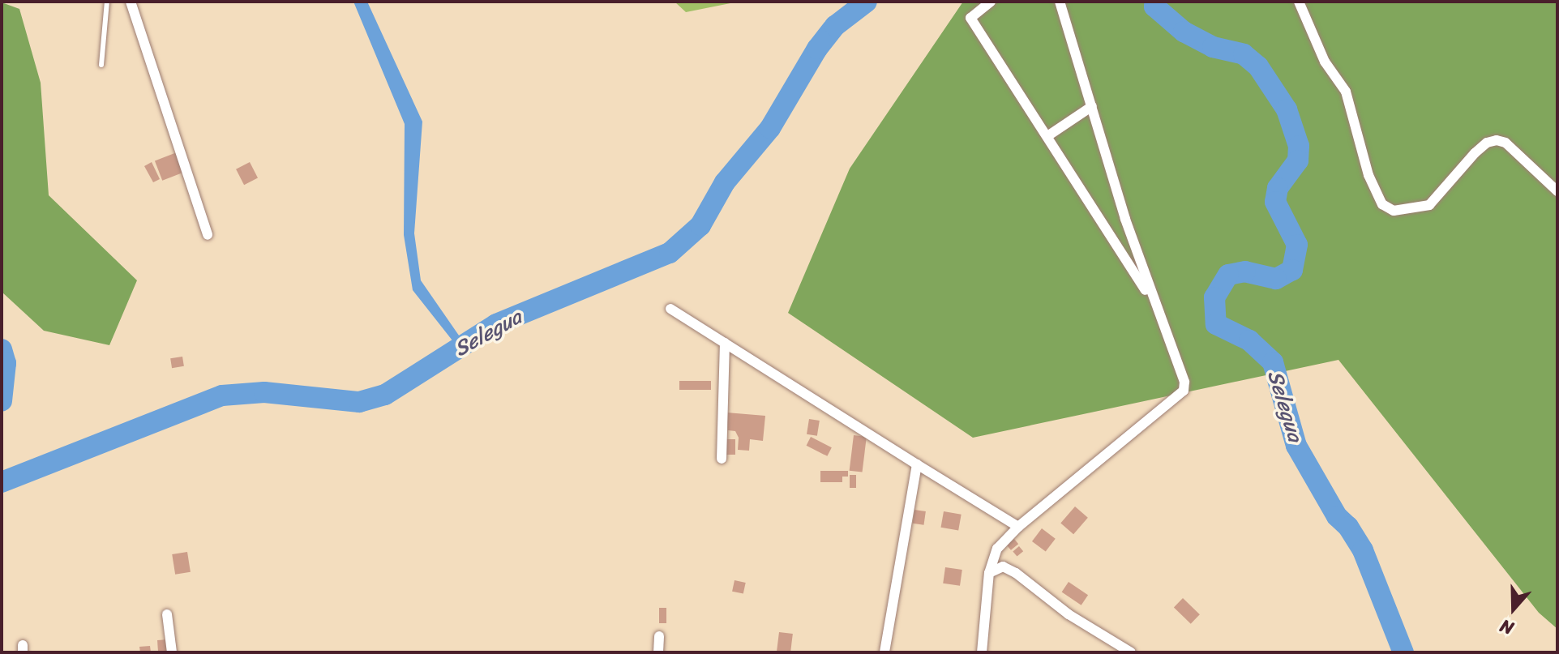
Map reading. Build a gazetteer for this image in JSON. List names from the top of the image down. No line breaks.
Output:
{"water":["Selegua"],"north":"bottom"}
